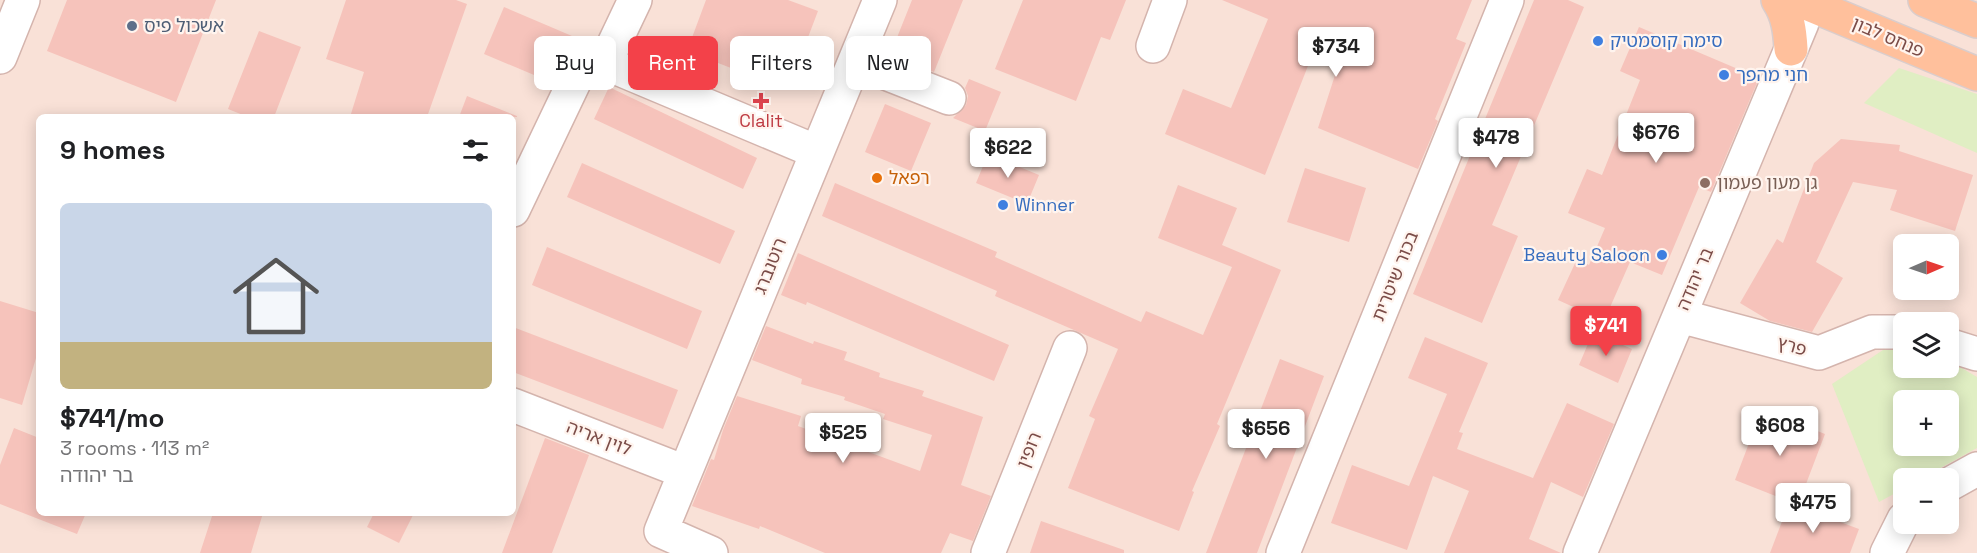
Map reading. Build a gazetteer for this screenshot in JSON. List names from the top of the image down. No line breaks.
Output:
{"streets":{"main road":["פנחס לבון"],"street":["רוטנברג","בכור שיטרית","בר יהודה","פרץ","לוין אריה","רופין"]},"crossings":[["פנחס לבון","בר יהודה"],["רוטנברג","לוין אריה"],["בר יהודה","פרץ"]],"places":{"other":["אשכול פיס","סימה קוסמטיק","חני מהפך","רפאל","גן מעון פעמון","Winner","Beauty Saloon"],"health":["Clalit"]},"north":"right","page":{"price":["$734","$676","$478","$622","$741","$608","$656","$525","$475"],"chip":["Buy","Rent","Filters","New"],"heading":"9 homes","list":[{"name":"$741/mo","note":"3 rooms · 113 m² · בר יהודה"}],"map_buttons":["+","−"]}}
